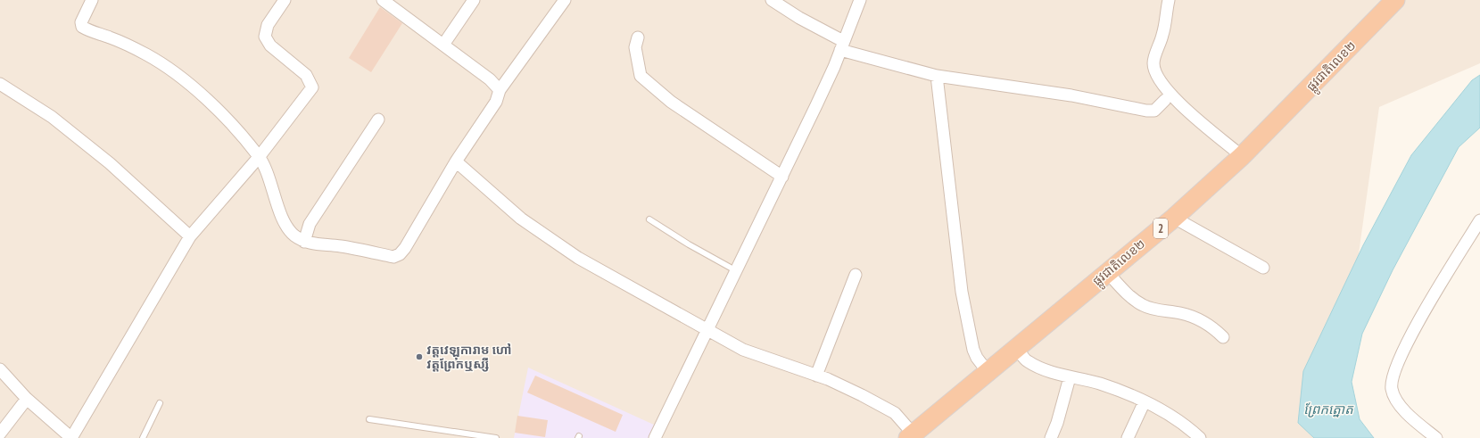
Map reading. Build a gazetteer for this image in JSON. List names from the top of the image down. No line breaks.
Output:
{"streets":{"highway":["ផ្លូវជាតិលេខ២","2"]},"water":["ព្រែកត្នោត"],"places":["វត្តវេឡុការាម ហៅ វត្តព្រែកឬស្សី"]}
